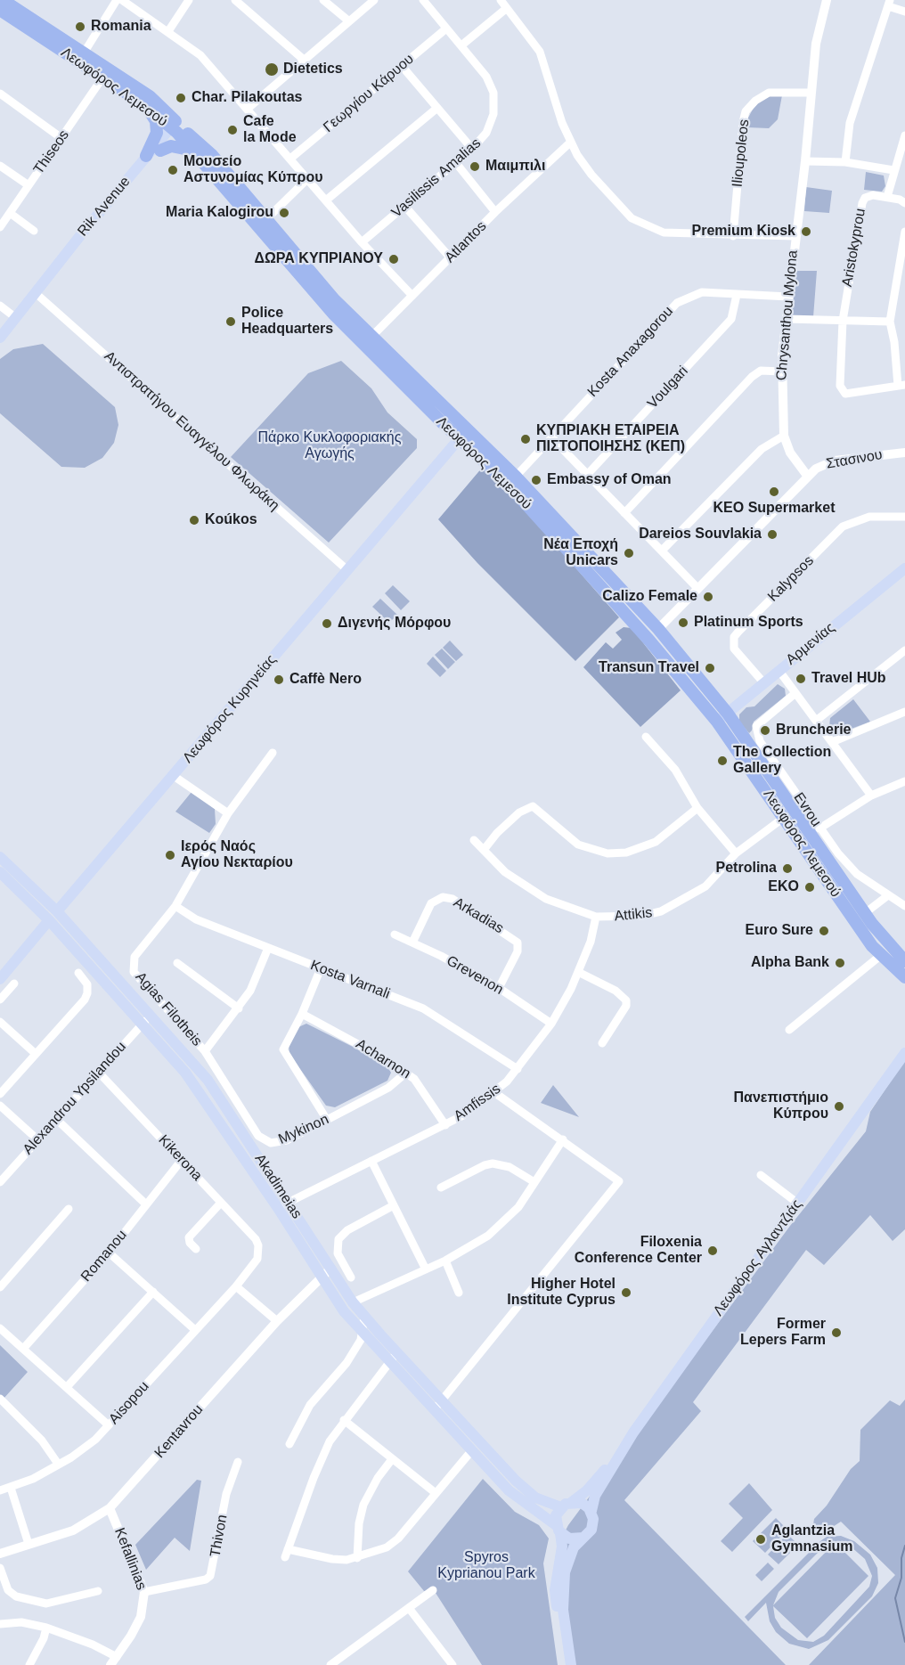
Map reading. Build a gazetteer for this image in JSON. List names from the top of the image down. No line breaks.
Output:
{"streets":{"main road":["Λεωφόρος Λεμεσού","Rik Avenue","Αρμενίας","Λεωφόρος Κυρηνείας","Akadimeias","Λεωφόρος Αγλαντζιάς"],"street":["Γεωργίου Κάρυου","Thiseos","Ilioupoleos","Vasilissis Amalias","Atlantos","Aristokyprou","Chrysanthou Mylona","Kosta Anaxagorou","Voulgari","Αντιστρατήγου Ευαγγέλου Φλωράκη","Στασινου","Kalypsos","Evrou","Attikis","Arkadias","Grevenon","Kosta Varnali","Agias Filotheis","Acharnon","Alexandrou Ypsilandou","Amfissis","Mykinon","Kikerona","Romanou","Aisopou","Kentavrou","Thivon","Kefallinias"]},"crossings":[["Λεωφόρος Λεμεσού","Thiseos"],["Λεωφόρος Λεμεσού","Rik Avenue"],["Λεωφόρος Λεμεσού","Atlantos"],["Λεωφόρος Λεμεσού","Kosta Anaxagorou"],["Λεωφόρος Λεμεσού","Αρμενίας"],["Λεωφόρος Λεμεσού","Λεωφόρος Κυρηνείας"],["Λεωφόρος Λεμεσού","Attikis"],["Γεωργίου Κάρυου","Vasilissis Amalias"],["Ilioupoleos","Chrysanthou Mylona"],["Rik Avenue","Αντιστρατήγου Ευαγγέλου Φλωράκη"],["Chrysanthou Mylona","Kosta Anaxagorou"],["Chrysanthou Mylona","Στασινου"],["Kosta Anaxagorou","Voulgari"],["Αντιστρατήγου Ευαγγέλου Φλωράκη","Λεωφόρος Κυρηνείας"],["Kalypsos","Αρμενίας"],["Λεωφόρος Κυρηνείας","Akadimeias"],["Attikis","Amfissis"],["Arkadias","Grevenon"],["Grevenon","Amfissis"],["Kosta Varnali","Agias Filotheis"],["Kosta Varnali","Amfissis"],["Agias Filotheis","Mykinon"],["Acharnon","Amfissis"],["Acharnon","Mykinon"],["Alexandrou Ypsilandou","Kikerona"],["Alexandrou Ypsilandou","Akadimeias"],["Amfissis","Akadimeias"],["Kikerona","Romanou"],["Kikerona","Aisopou"],["Akadimeias","Λεωφόρος Αγλαντζιάς"],["Akadimeias","Kentavrou"],["Kentavrou","Kefallinias"],["Thivon","Kefallinias"]],"parks":["Πάρκο Κυκλοφοριακής Αγωγής","Spyros Kyprianou Park"],"places":["Romania","Dietetics","Char. Pilakoutas","Cafe la Mode","Μαιμπιλι","Μουσείο Αστυνομίας Κύπρου","Maria Kalogirou","Premium Kiosk","ΔΩΡΑ ΚΥΠΡΙΑΝΟΥ","Police Headquarters","ΚΥΠΡΙΑΚΗ ΕΤΑΙΡΕΙΑ ΠΙΣΤΟΠΟΙΗΣΗΣ (ΚΕΠ)","Embassy of Oman","KEO Supermarket","Koúkos","Dareios Souvlakia","Νέα Εποχή Unicars","Calizo Female","Platinum Sports","Διγενής Μόρφου","Transun Travel","Travel HUb","Caffè Nero","Bruncherie","The Collection Gallery","Ιερός Ναός Αγίου Νεκταρίου","Petrolina","EKO","Euro Sure","Alpha Bank","Πανεπιστήμιο Κύπρου","Filoxenia Conference Center","Higher Hotel Institute Cyprus","Former Lepers Farm","Aglantzia Gymnasium"]}
